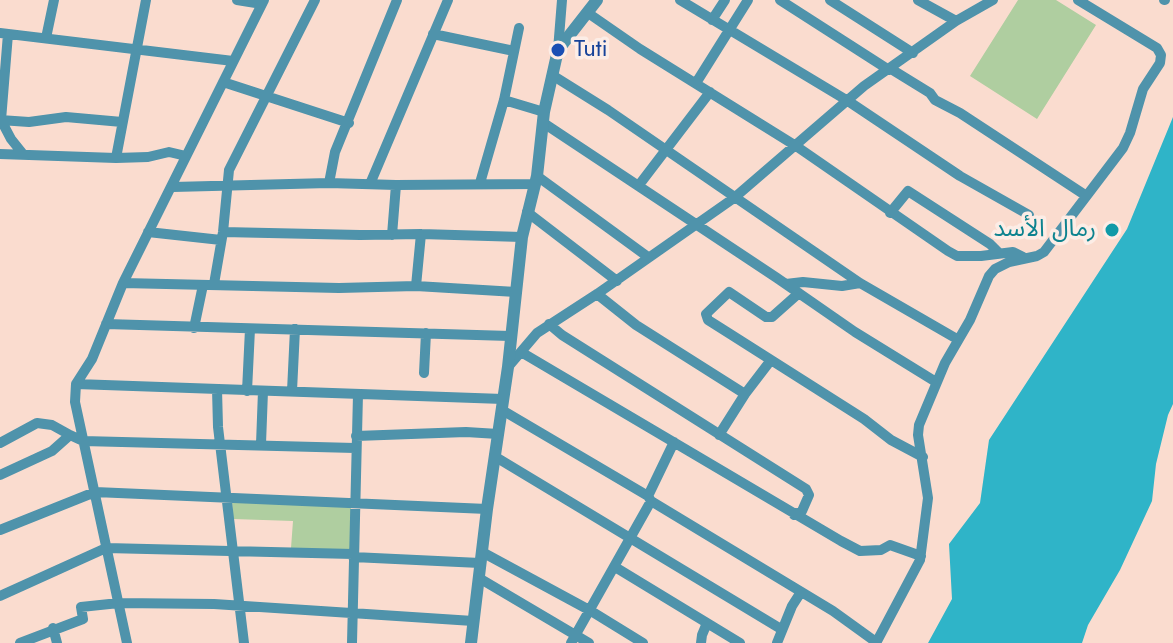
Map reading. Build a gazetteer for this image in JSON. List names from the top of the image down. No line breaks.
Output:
{"places":["Tuti","رمال الأسد"]}
